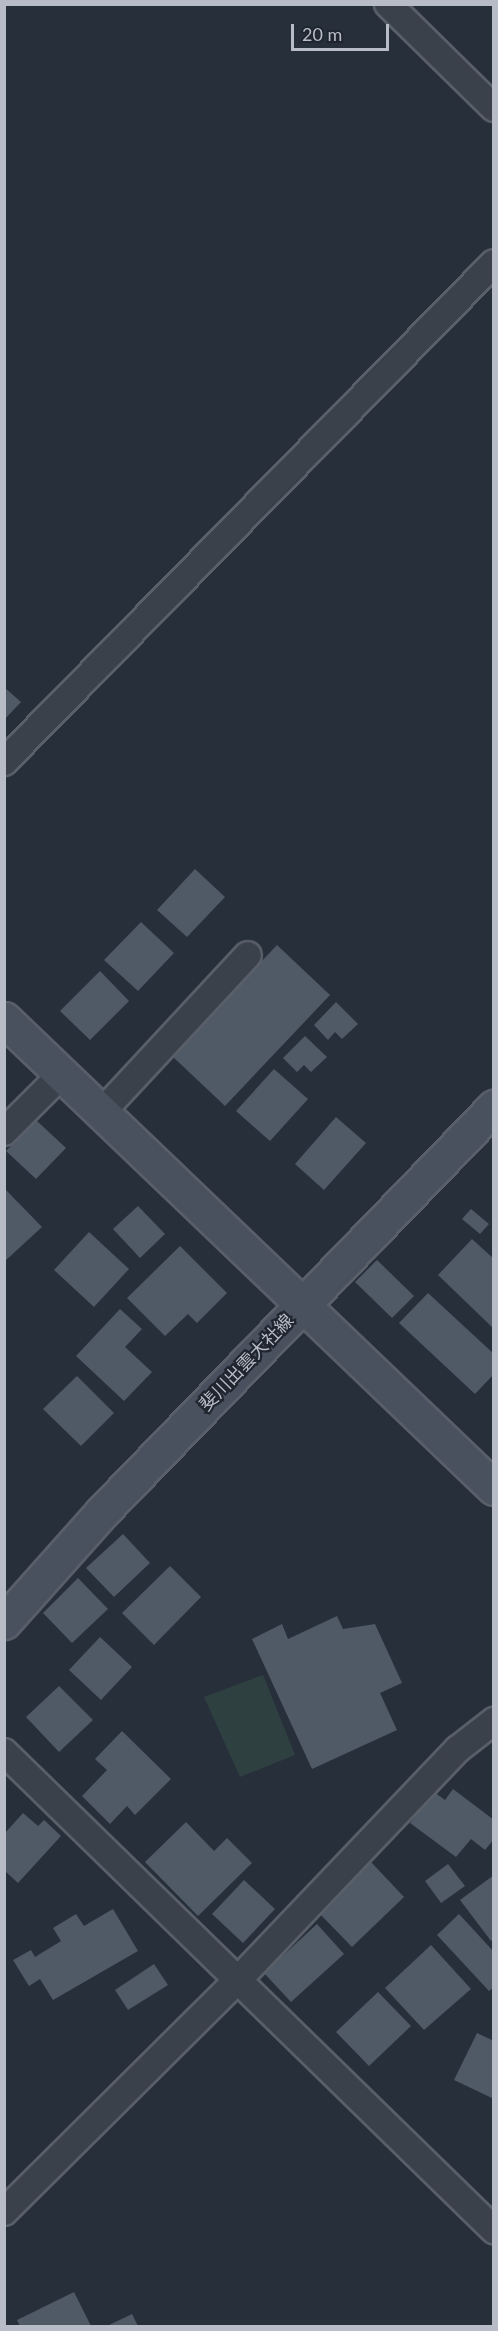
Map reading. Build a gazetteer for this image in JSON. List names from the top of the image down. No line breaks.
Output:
{"streets":{"main road":["斐川出雲大社線"]},"scale_bar":"20 m"}
